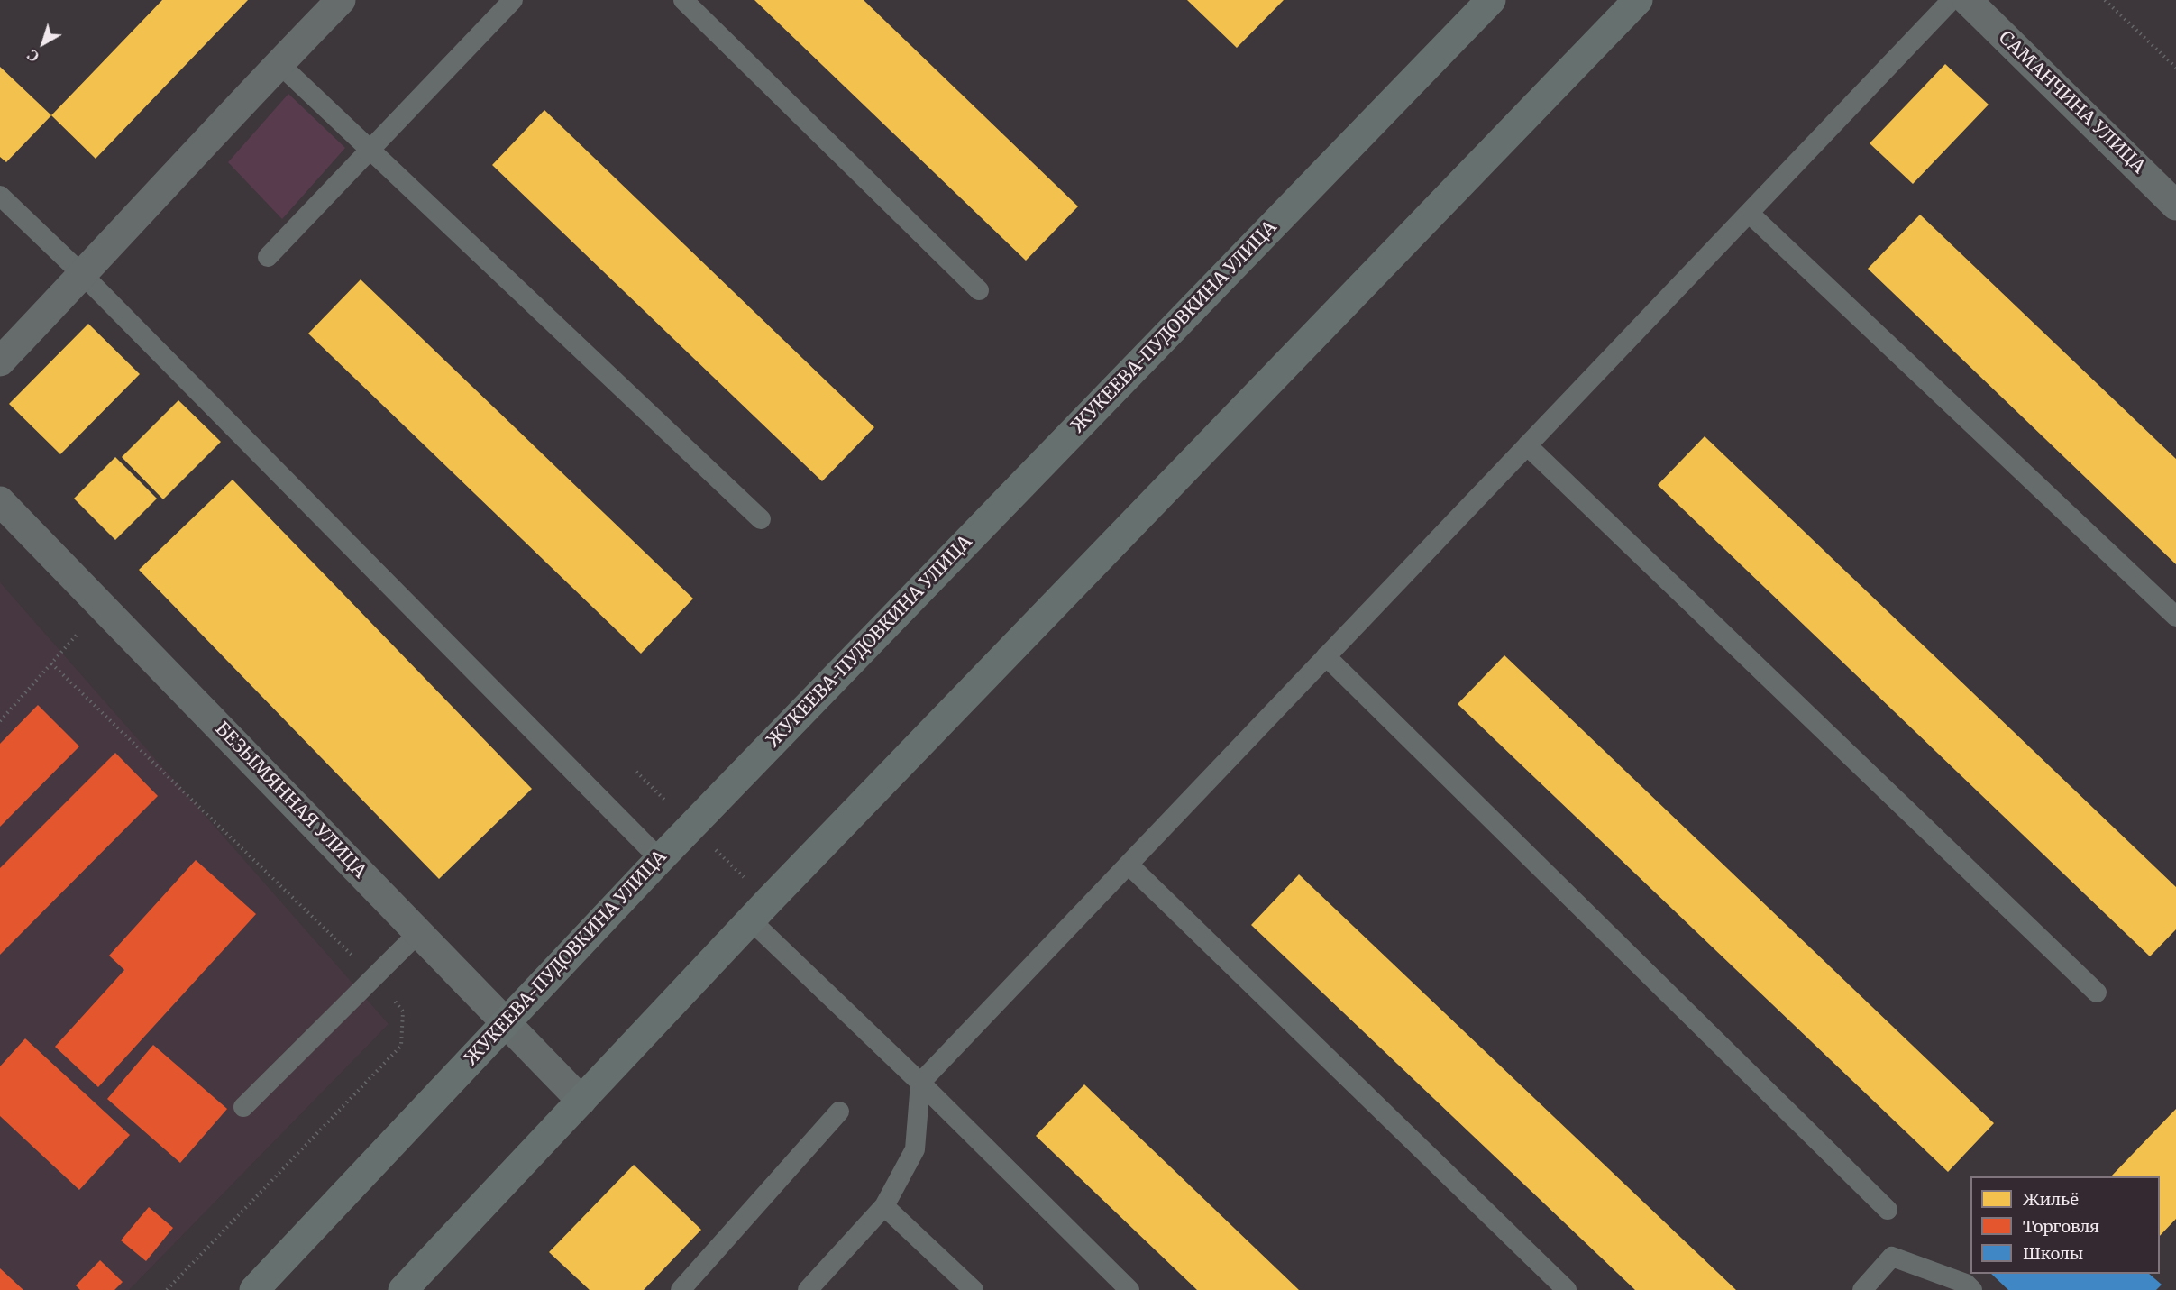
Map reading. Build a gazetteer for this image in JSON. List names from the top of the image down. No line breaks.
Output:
{"streets":{"main road":["ЖУКЕЕВА-ПУДОВКИНА УЛИЦА"],"street":["САМАНЧИНА УЛИЦА","БЕЗЫМЯННАЯ УЛИЦА"]},"crossings":[["ЖУКЕЕВА-ПУДОВКИНА УЛИЦА","БЕЗЫМЯННАЯ УЛИЦА"]],"legend":["Жильё","Торговля","Школы"],"north":"bottom left"}
